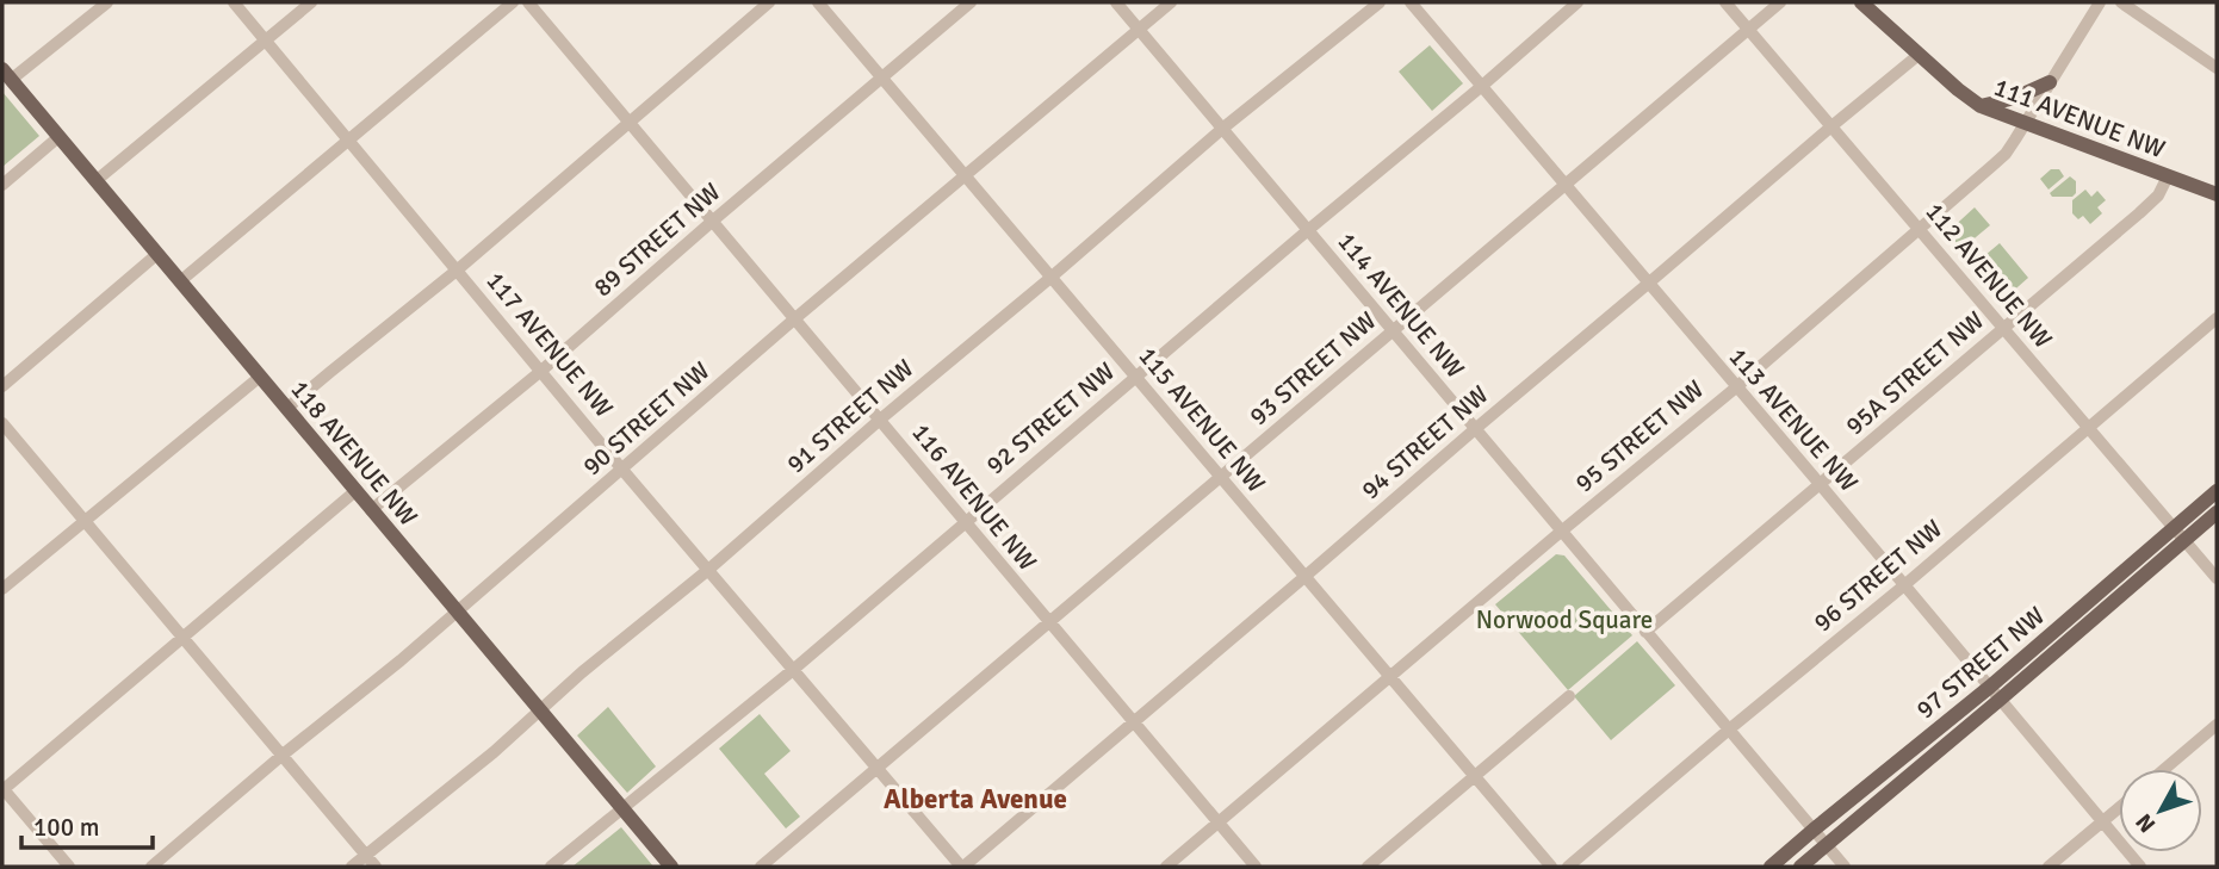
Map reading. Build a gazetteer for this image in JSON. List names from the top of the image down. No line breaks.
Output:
{"streets":{"main road":["111 AVENUE NW","118 AVENUE NW","97 STREET NW"],"street":["89 STREET NW","112 AVENUE NW","114 AVENUE NW","117 AVENUE NW","93 STREET NW","95A STREET NW","91 STREET NW","90 STREET NW","92 STREET NW","115 AVENUE NW","113 AVENUE NW","95 STREET NW","94 STREET NW","116 AVENUE NW","96 STREET NW"]},"crossings":[["111 AVENUE NW","95A STREET NW"],["111 AVENUE NW","95 STREET NW"],["111 AVENUE NW","94 STREET NW"],["89 STREET NW","117 AVENUE NW"],["89 STREET NW","115 AVENUE NW"],["89 STREET NW","118 AVENUE NW"],["89 STREET NW","116 AVENUE NW"],["112 AVENUE NW","93 STREET NW"],["112 AVENUE NW","95A STREET NW"],["112 AVENUE NW","95 STREET NW"],["112 AVENUE NW","94 STREET NW"],["112 AVENUE NW","96 STREET NW"],["112 AVENUE NW","97 STREET NW"],["114 AVENUE NW","93 STREET NW"],["114 AVENUE NW","95A STREET NW"],["114 AVENUE NW","91 STREET NW"],["114 AVENUE NW","90 STREET NW"],["114 AVENUE NW","92 STREET NW"],["114 AVENUE NW","95 STREET NW"],["114 AVENUE NW","94 STREET NW"],["114 AVENUE NW","96 STREET NW"],["114 AVENUE NW","97 STREET NW"],["117 AVENUE NW","93 STREET NW"],["117 AVENUE NW","91 STREET NW"],["117 AVENUE NW","90 STREET NW"],["117 AVENUE NW","92 STREET NW"],["117 AVENUE NW","94 STREET NW"],["93 STREET NW","115 AVENUE NW"],["93 STREET NW","113 AVENUE NW"],["93 STREET NW","116 AVENUE NW"],["95A STREET NW","113 AVENUE NW"],["91 STREET NW","115 AVENUE NW"],["91 STREET NW","118 AVENUE NW"],["91 STREET NW","116 AVENUE NW"],["90 STREET NW","115 AVENUE NW"],["90 STREET NW","118 AVENUE NW"],["90 STREET NW","116 AVENUE NW"],["92 STREET NW","115 AVENUE NW"],["92 STREET NW","113 AVENUE NW"],["92 STREET NW","118 AVENUE NW"],["92 STREET NW","116 AVENUE NW"],["115 AVENUE NW","95 STREET NW"],["115 AVENUE NW","94 STREET NW"],["113 AVENUE NW","95 STREET NW"],["113 AVENUE NW","94 STREET NW"],["113 AVENUE NW","96 STREET NW"],["113 AVENUE NW","97 STREET NW"],["95 STREET NW","116 AVENUE NW"],["94 STREET NW","116 AVENUE NW"]],"districts":["Alberta Avenue"],"parks":["Norwood Square"],"scale_bar":"100 m","north":"bottom left"}
